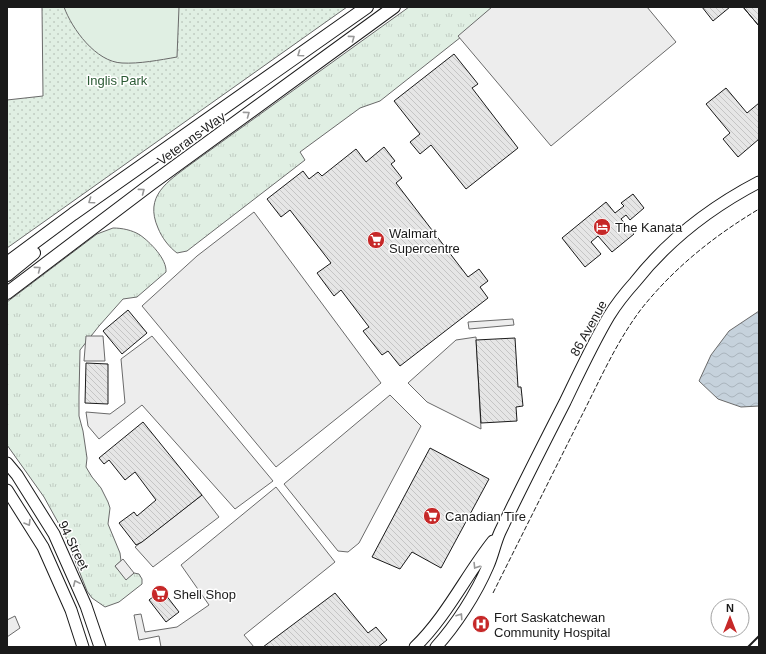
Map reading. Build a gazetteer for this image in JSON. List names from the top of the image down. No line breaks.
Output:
{"streets":{"main road":["Veterans Way"],"street":["86 Avenue","94 Street"]},"parks":["Inglis Park"],"places":{"hotel":["The Kanata"],"supermarket":["Walmart Supercentre","Canadian Tire","Shell Shop"],"hospital":["Fort Saskatchewan Community Hospital"]},"north":"top"}
